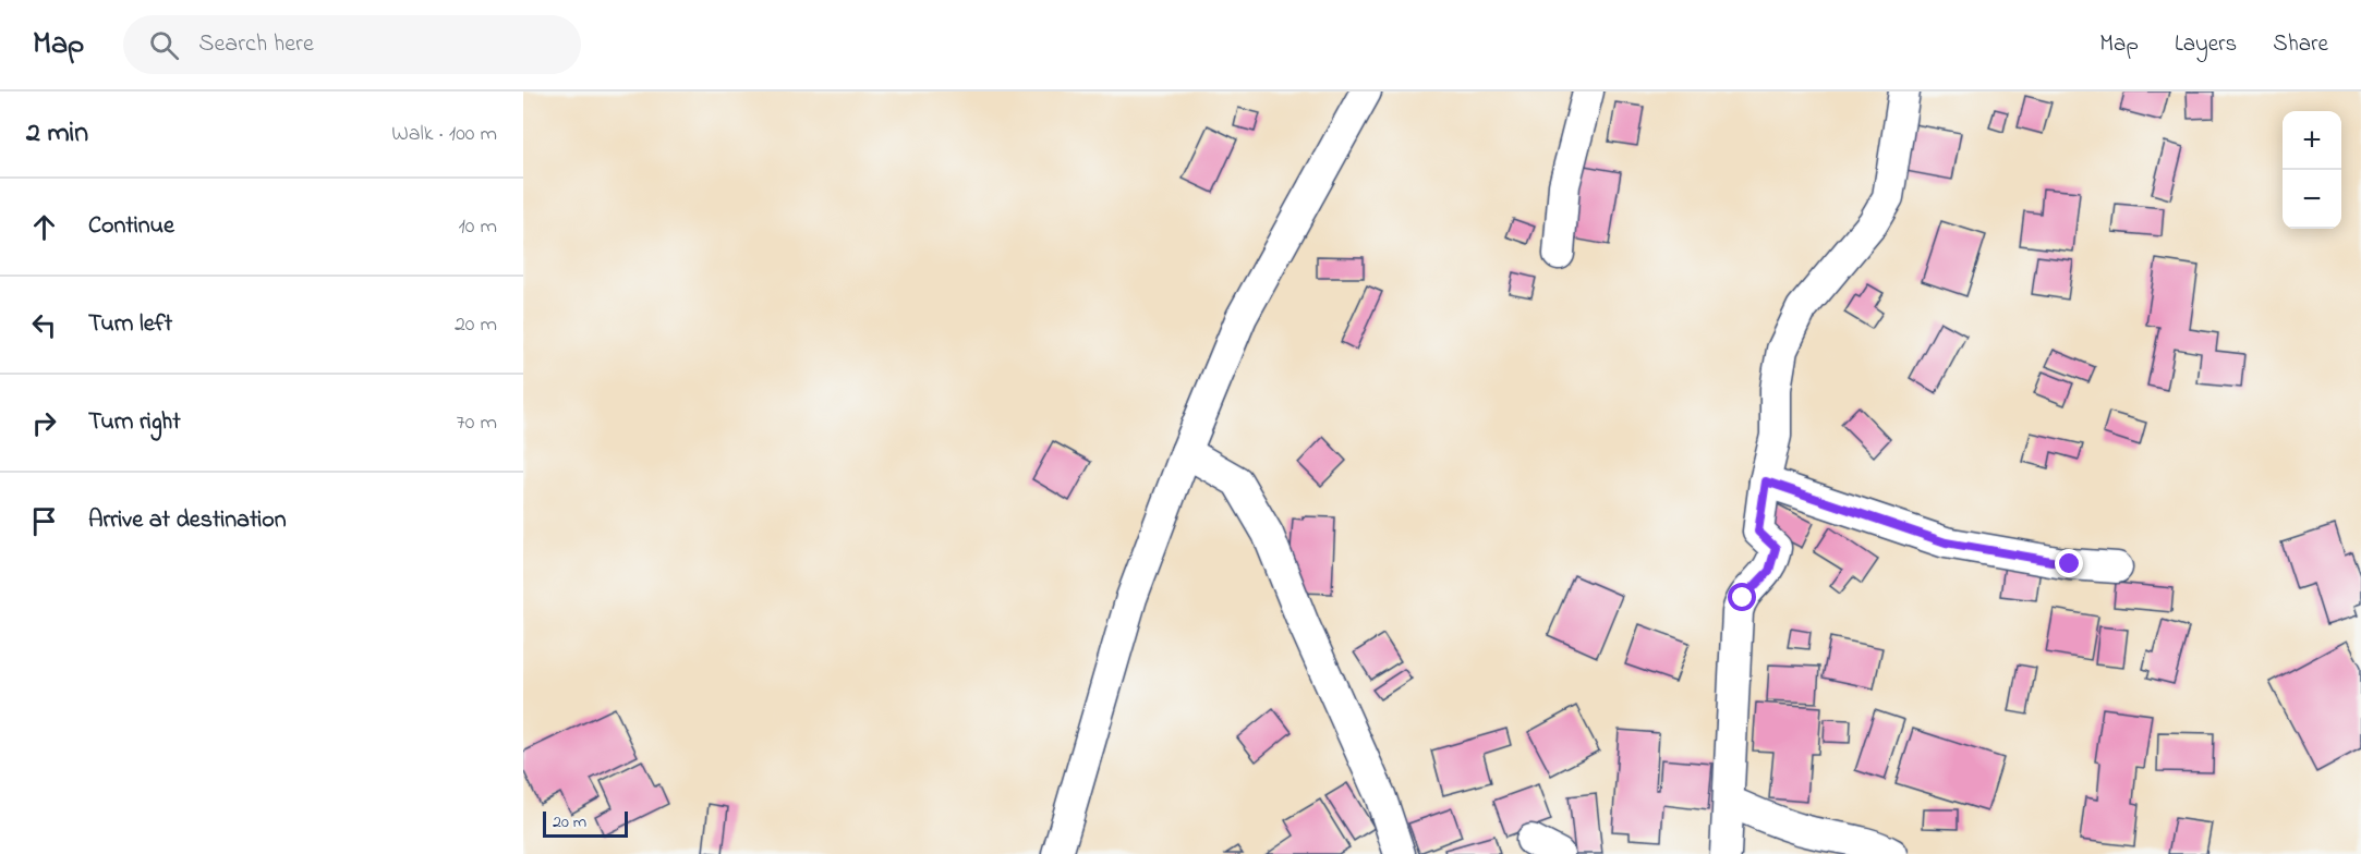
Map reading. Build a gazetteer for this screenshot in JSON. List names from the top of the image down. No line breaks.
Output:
{"scale_bar":"20 m","page":{"header":"Map","search":"Search here","nav":["Map","Layers","Share"],"heading":["2 min","Walk · 100 m"],"map_buttons":["+","−"],"list":[["Continue","10 m"],["Turn left","20 m"],["Turn right","70 m"],"Arrive at destination"],"scale":"20 m"}}
